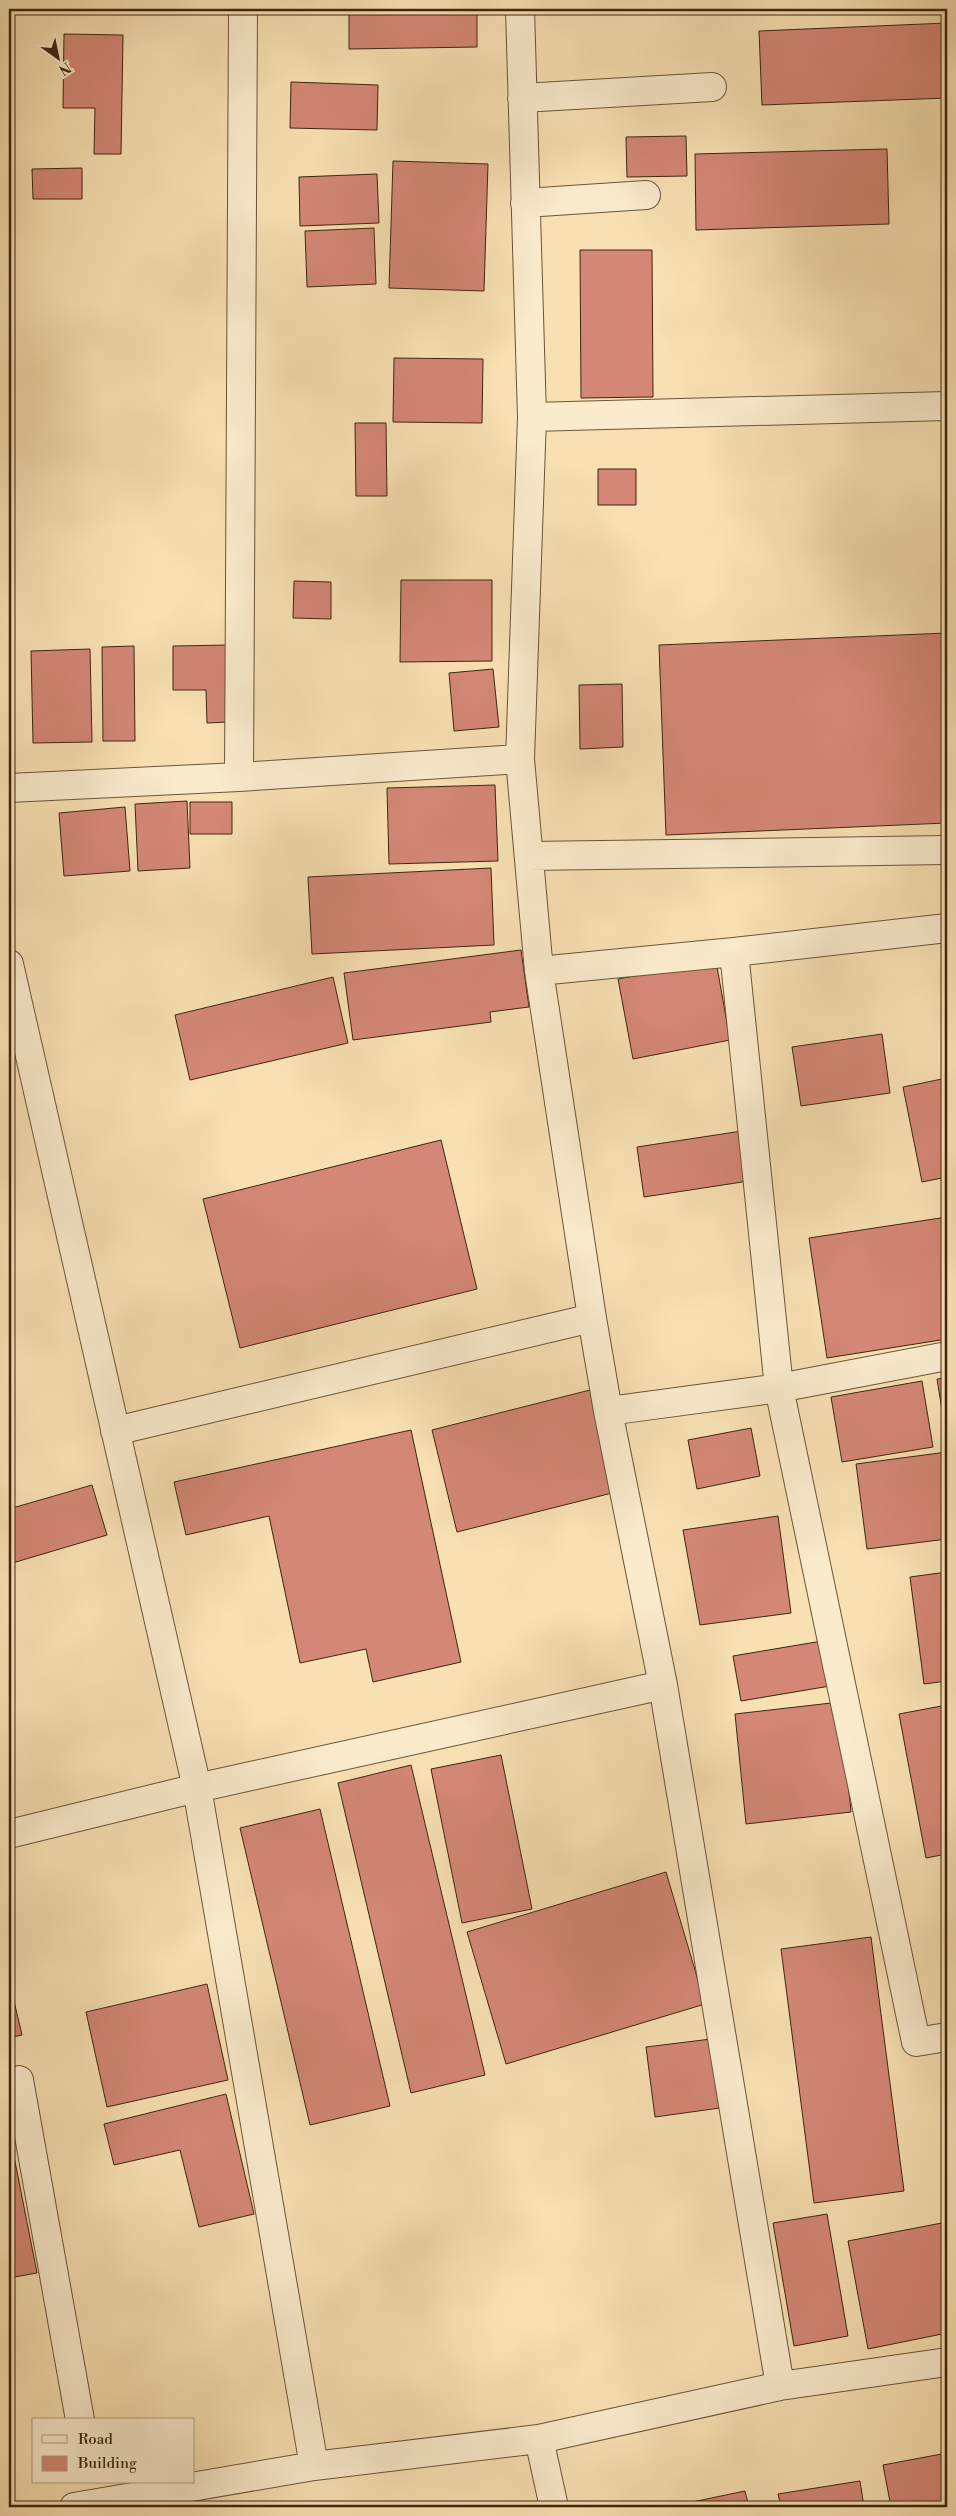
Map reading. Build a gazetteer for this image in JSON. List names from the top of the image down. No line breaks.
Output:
{"legend":["Road","Building"],"north":"bottom right"}
